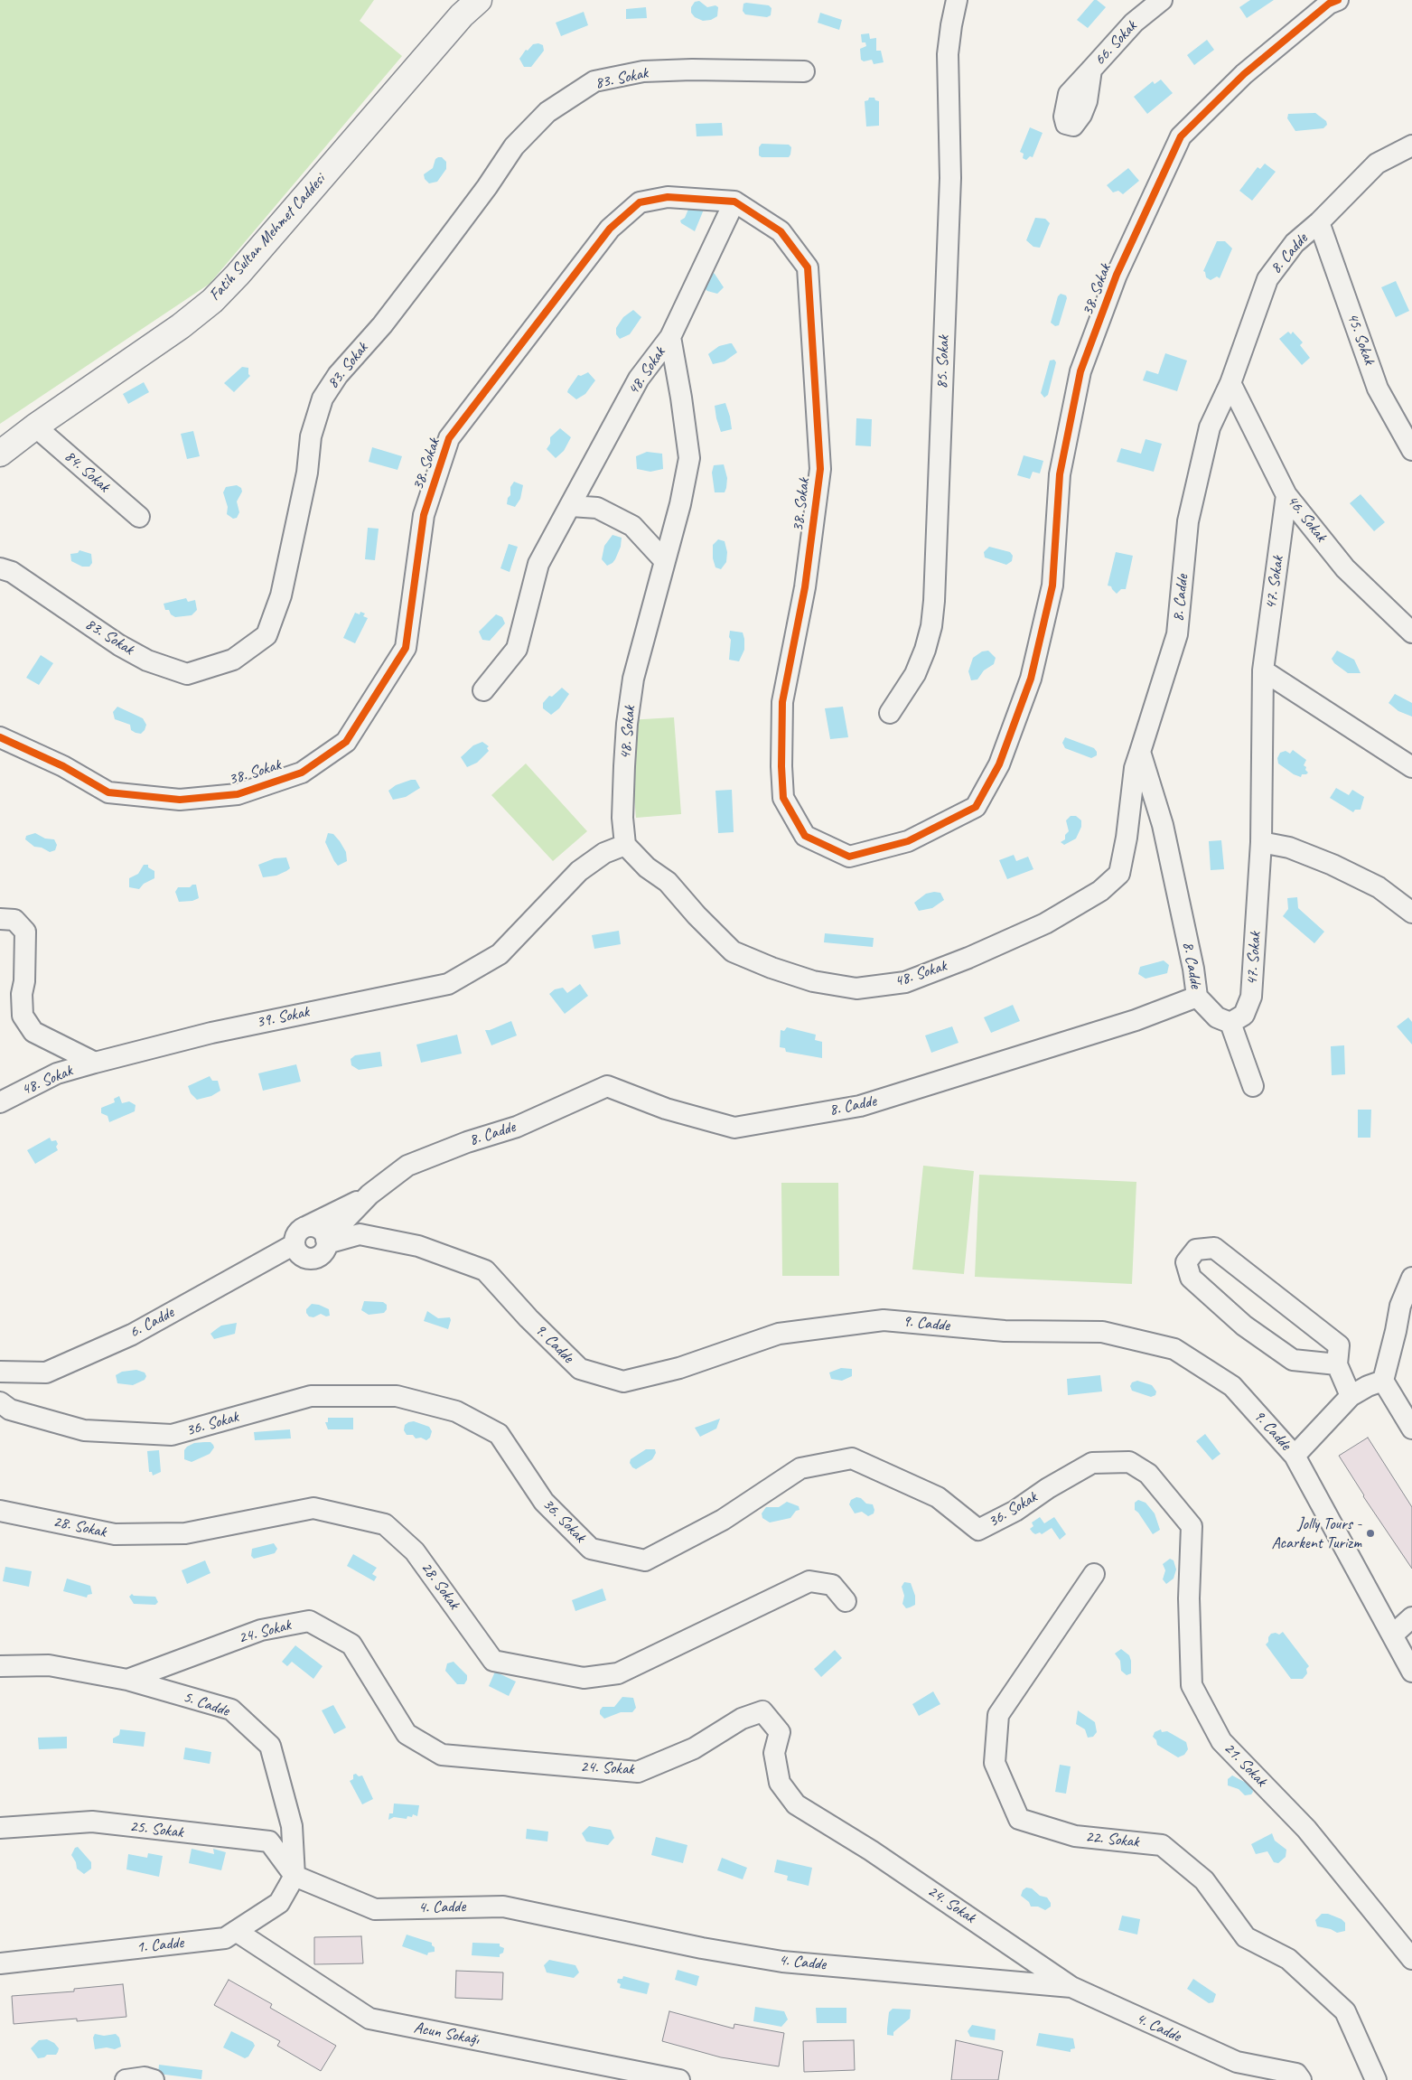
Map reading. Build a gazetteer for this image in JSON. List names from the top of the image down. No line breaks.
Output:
{"streets":{"main road":["Fatih Sultan Mehmet Caddesi"],"street":["66. Sokak","83. Sokak","8. Cadde","38. Sokak","45. Sokak","85. Sokak","48. Sokak","84. Sokak","46. Sokak","47. Sokak","39. Sokak","6. Cadde","9. Cadde","36. Sokak","28. Sokak","24. Sokak","5. Cadde","21. Sokak","25. Sokak","22. Sokak","4. Cadde","1. Cadde","Acun Sokağı"]},"crossings":[["Fatih Sultan Mehmet Caddesi","84. Sokak"],["8. Cadde","45. Sokak"],["8. Cadde","48. Sokak"],["8. Cadde","46. Sokak"],["8. Cadde","6. Cadde"],["8. Cadde","9. Cadde"],["48. Sokak","39. Sokak"],["46. Sokak","47. Sokak"],["6. Cadde","9. Cadde"],["36. Sokak","21. Sokak"],["24. Sokak","5. Cadde"],["24. Sokak","4. Cadde"],["5. Cadde","25. Sokak"],["5. Cadde","4. Cadde"],["5. Cadde","1. Cadde"],["25. Sokak","4. Cadde"],["25. Sokak","1. Cadde"],["4. Cadde","1. Cadde"],["1. Cadde","Acun Sokağı"]],"places":["Jolly Tours - Acarkent Turizm"]}
